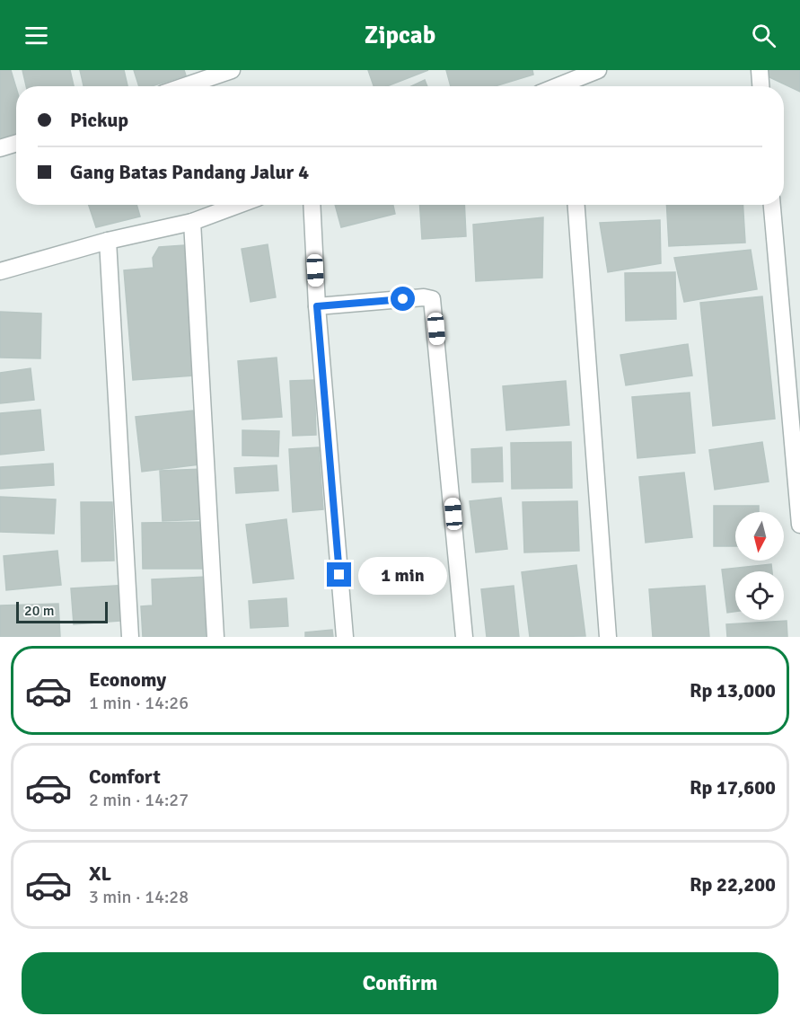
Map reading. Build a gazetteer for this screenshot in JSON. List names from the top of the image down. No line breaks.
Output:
{"scale_bar":"20 m","north":"bottom","page":{"header":"Zipcab","banner":["Pickup","Gang Batas Pandang Jalur 4"],"bubble":"1 min","scale":"20 m","list":[{"name":"Economy","note":"1 min · 14:26","value":"Rp 13,000"},{"name":"Comfort","note":"2 min · 14:27","value":"Rp 17,600"},{"name":"XL","note":"3 min · 14:28","value":"Rp 22,200"}],"buttons":"Confirm"}}
